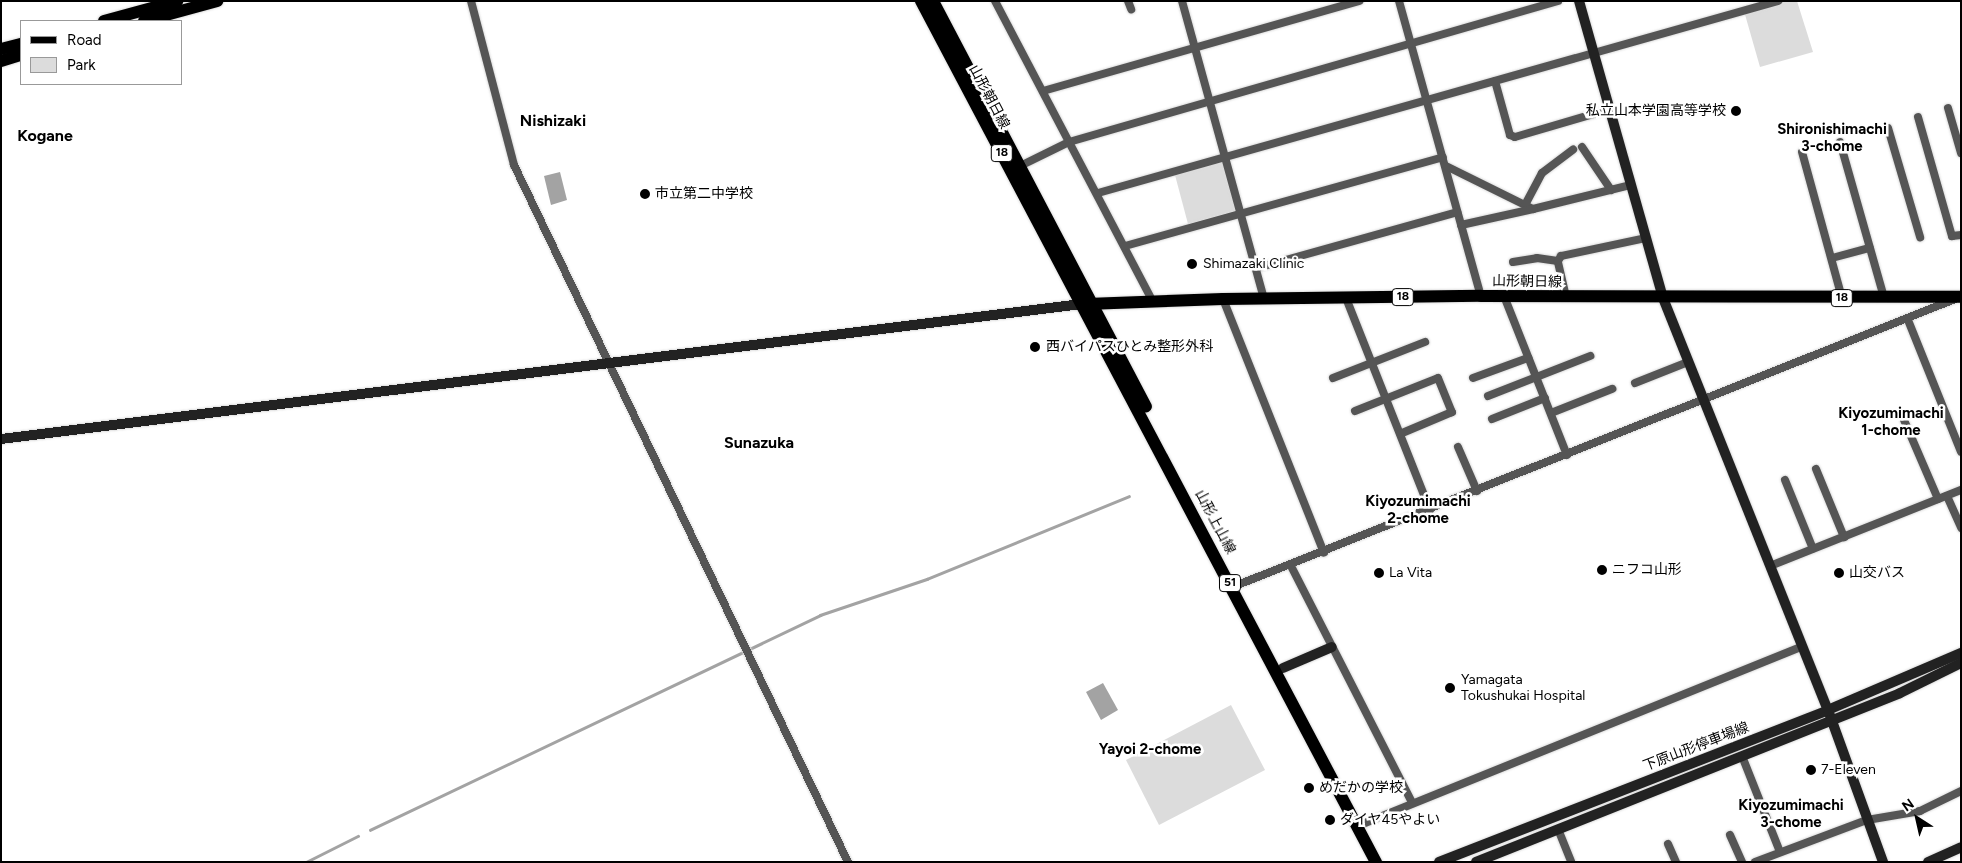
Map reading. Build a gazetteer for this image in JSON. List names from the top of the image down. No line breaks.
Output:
{"streets":{"main road":["山形朝日線","18","山形上山線","51"],"street":["下原山形停車場線"]},"crossings":[["山形朝日線","山形上山線"]],"districts":["Nishizaki","Shironishimachi 3-chome","Kogane","Kiyozumimachi 1-chome","Sunazuka","Kiyozumimachi 2-chome","Yayoi 2-chome","Kiyozumimachi 3-chome"],"places":["私立山本学園高等学校","市立第二中学校","Shimazaki Clinic","西バイパスひとみ整形外科","ニフコ山形","La Vita","山交バス","Yamagata Tokushukai Hospital","7-Eleven","めだかの学校","ダイヤ45やよい"],"legend":["Road","Park"],"north":"top left"}
